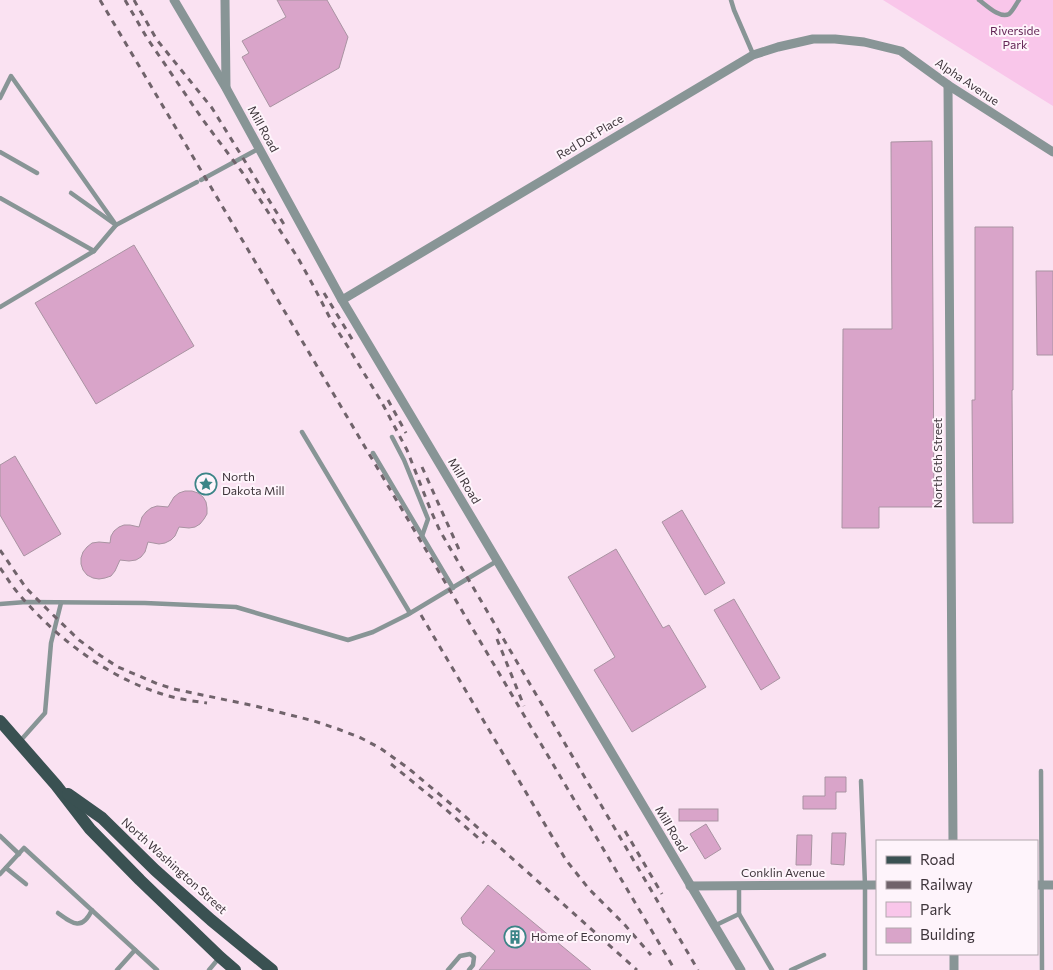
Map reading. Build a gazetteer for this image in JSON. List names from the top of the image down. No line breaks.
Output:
{"streets":{"main road":["North Washington Street"],"street":["Alpha Avenue","Mill Road","Red Dot Place","North 6th Street","Conklin Avenue"]},"crossings":[["Alpha Avenue","Red Dot Place"],["Alpha Avenue","North 6th Street"],["Mill Road","Red Dot Place"],["Mill Road","Conklin Avenue"]],"parks":["Riverside Park"],"places":{"place":["North Dakota Mill"],"building":["Home of Economy"]},"legend":["Road","Railway","Park","Building"]}
